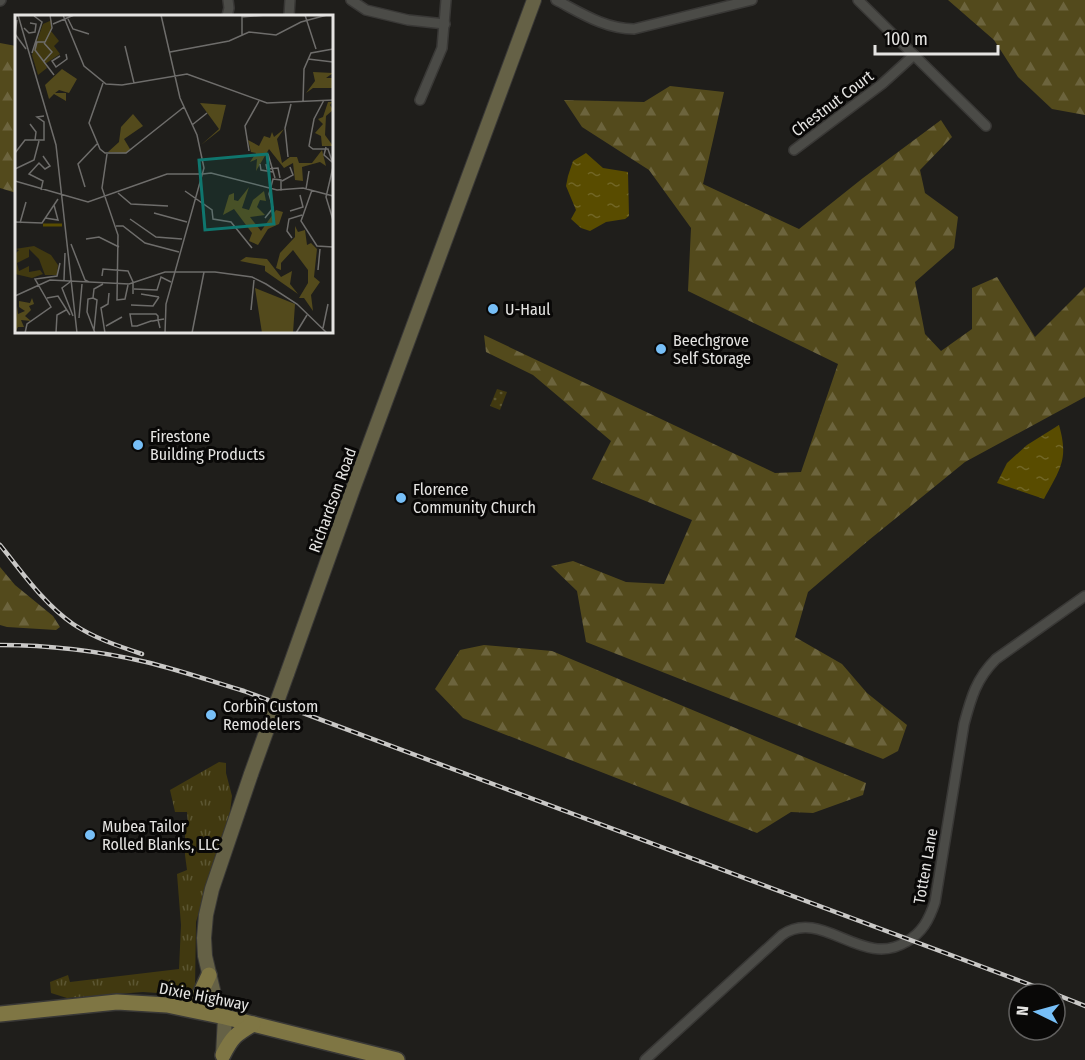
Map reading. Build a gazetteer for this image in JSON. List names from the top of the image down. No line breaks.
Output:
{"streets":{"main road":["Dixie Highway"],"street":["Chestnut Court","Richardson Road","Totten Lane"]},"crossings":[["Richardson Road","Dixie Highway"]],"places":["U-Haul","Beechgrove Self Storage","Firestone Building Products","Florence Community Church","Corbin Custom Remodelers","Mubea Tailor Rolled Blanks, LLC"],"scale_bar":"100 m","north":"left"}
